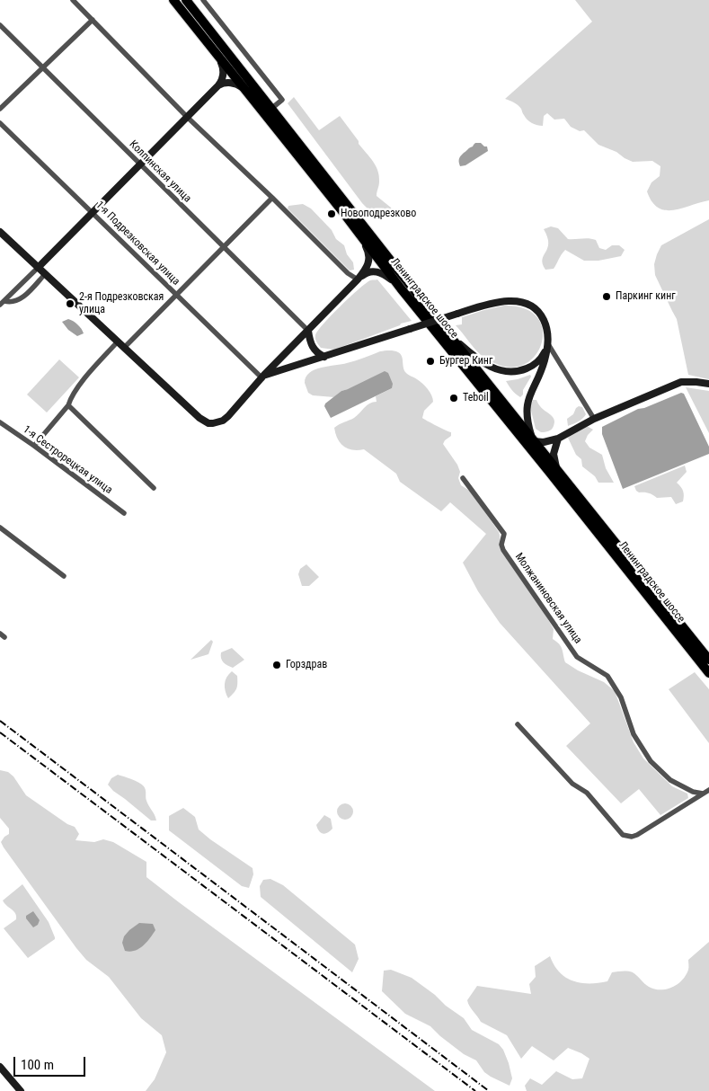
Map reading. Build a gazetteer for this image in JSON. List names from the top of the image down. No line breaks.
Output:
{"streets":{"highway":["Ленинградское шоссе"],"street":["Колпинская улица","1-я Подрезковская улица","1-я Сестрорецкая улица","Молжаниновская улица"]},"places":["Новоподрезково","Паркинг кинг","2-я Подрезковская улица","Бургер Кинг","Teboil","Горздрав"],"scale_bar":"100 m"}
